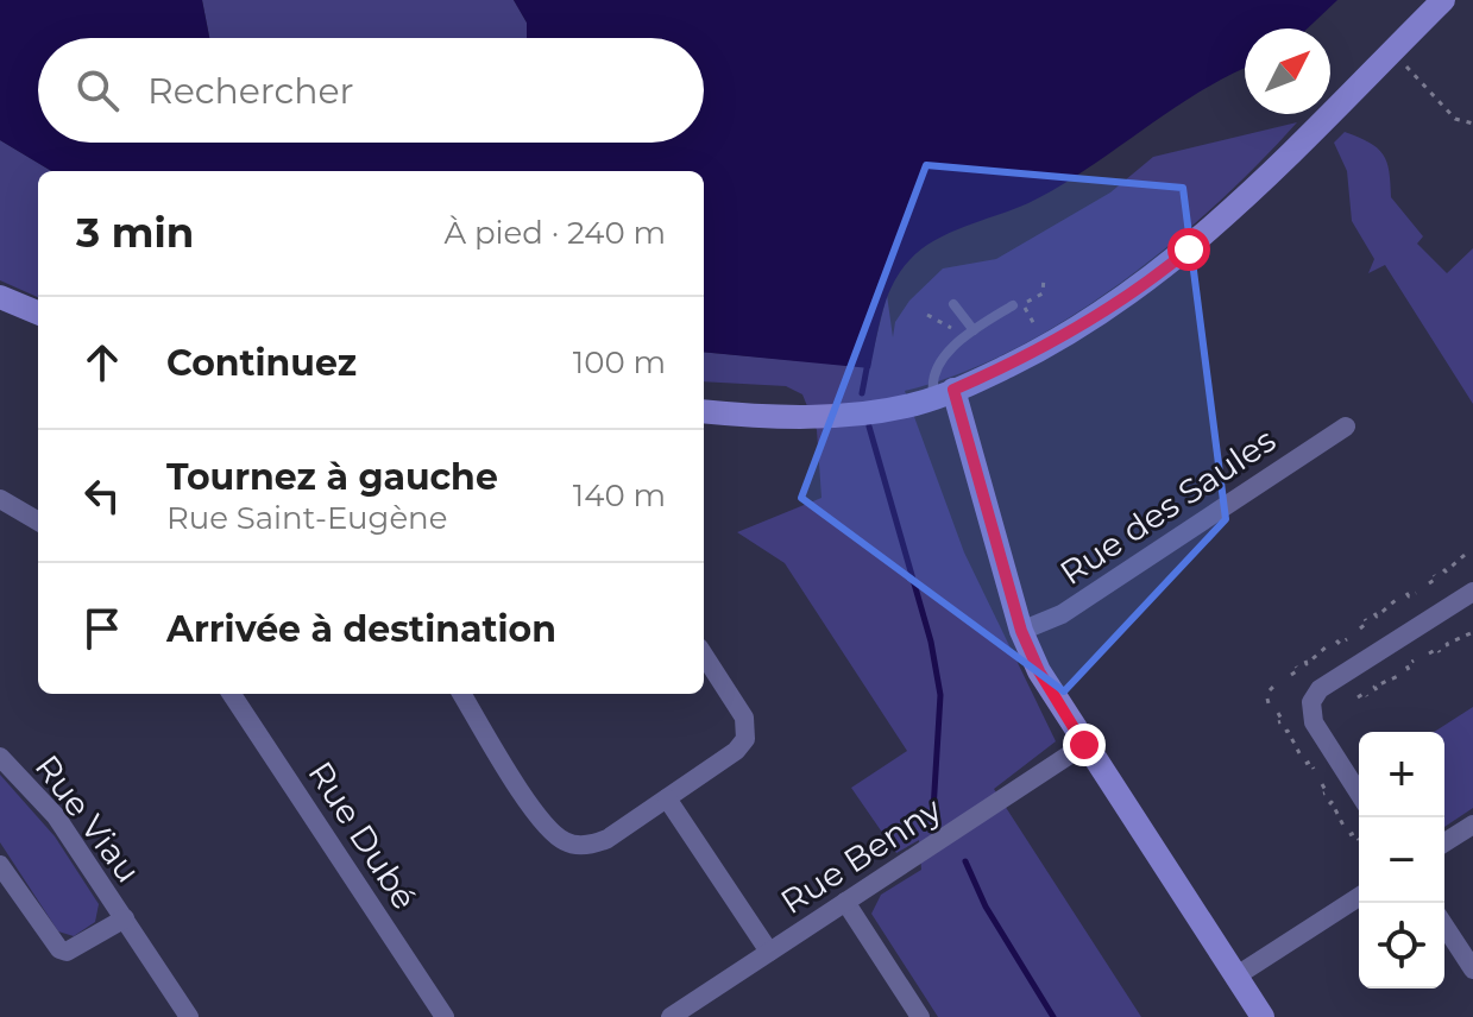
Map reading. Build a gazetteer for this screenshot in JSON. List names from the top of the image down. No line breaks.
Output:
{"streets":{"street":["Rue des Saules","Rue Viau","Rue Dubé","Rue Benny"]},"north":"top right","page":{"search":"Rechercher","heading":["3 min","À pied · 240 m"],"list":[["Continuez","100 m"],["Tournez à gauche","Rue Saint-Eugène","140 m"],"Arrivée à destination"],"map_buttons":["+","−"]}}
